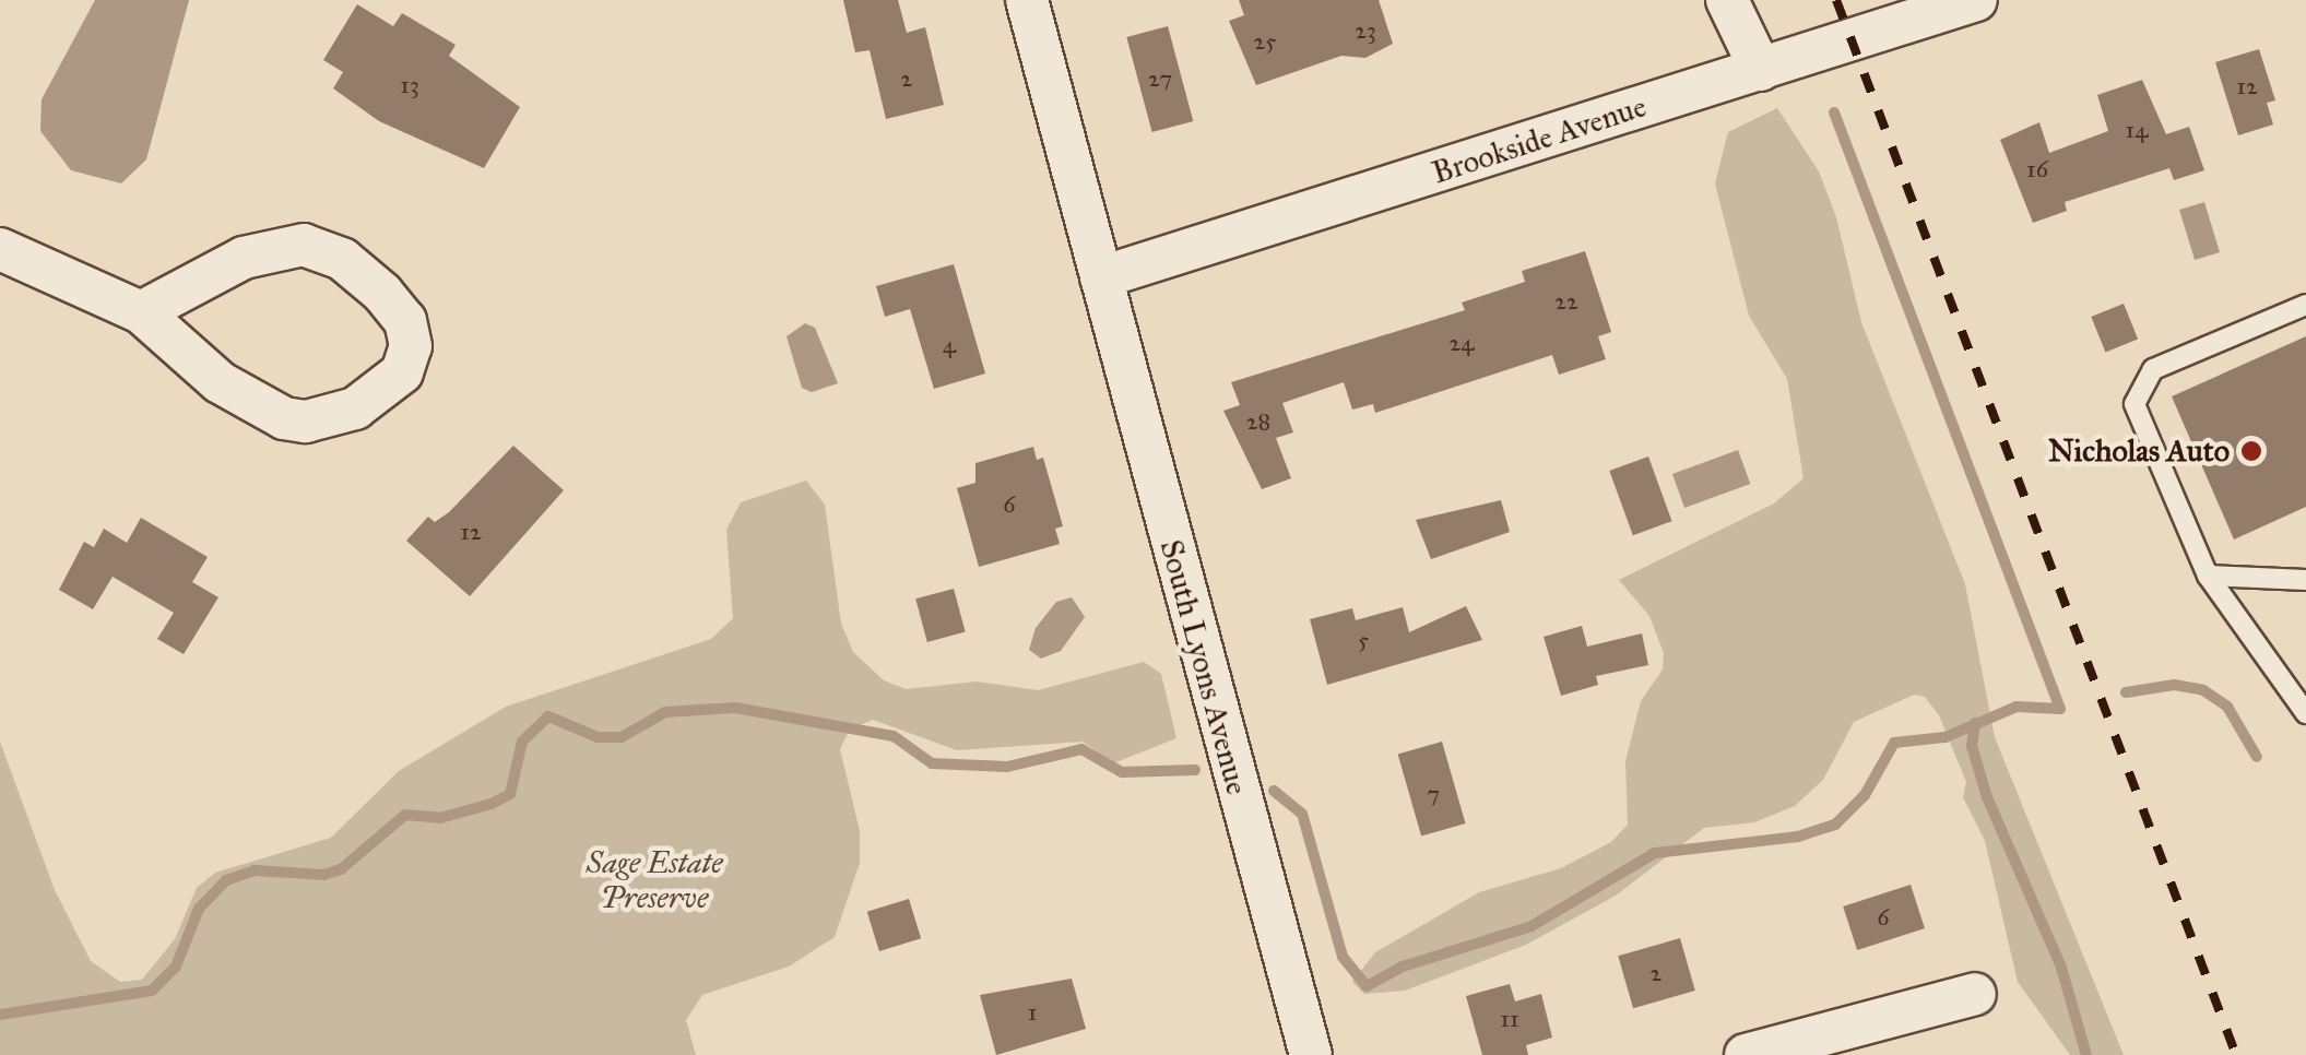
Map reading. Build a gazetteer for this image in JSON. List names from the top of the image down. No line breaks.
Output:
{"streets":{"street":["Brookside Avenue","South Lyons Avenue"]},"crossings":[["Brookside Avenue","South Lyons Avenue"]],"parks":["Sage Estate Preserve"],"places":["Nicholas Auto"],"house_numbers":["23","25","2","27","13","12","14","16","22","24","4","28","6","12","5","7","6","2","1","11"]}
